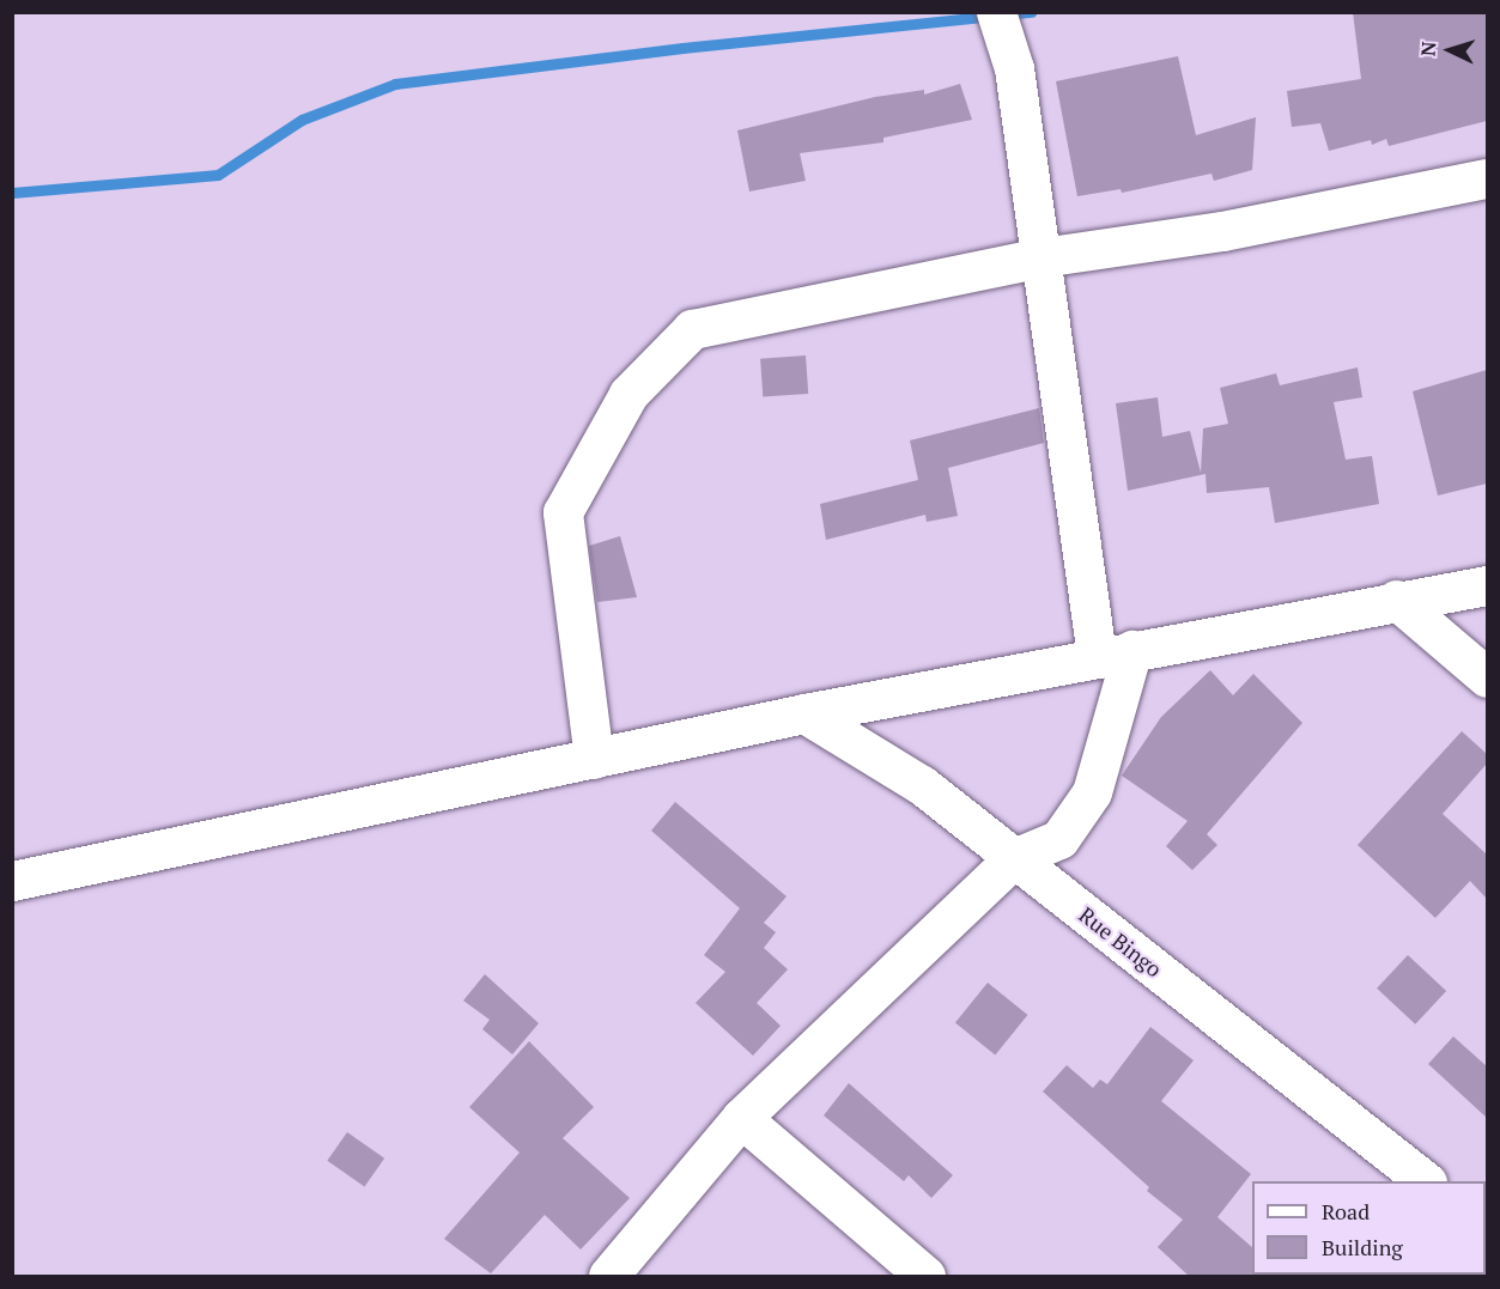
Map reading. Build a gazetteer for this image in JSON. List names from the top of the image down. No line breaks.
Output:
{"streets":{"street":["Rue Bingo"]},"legend":["Road","Building"],"north":"left"}
